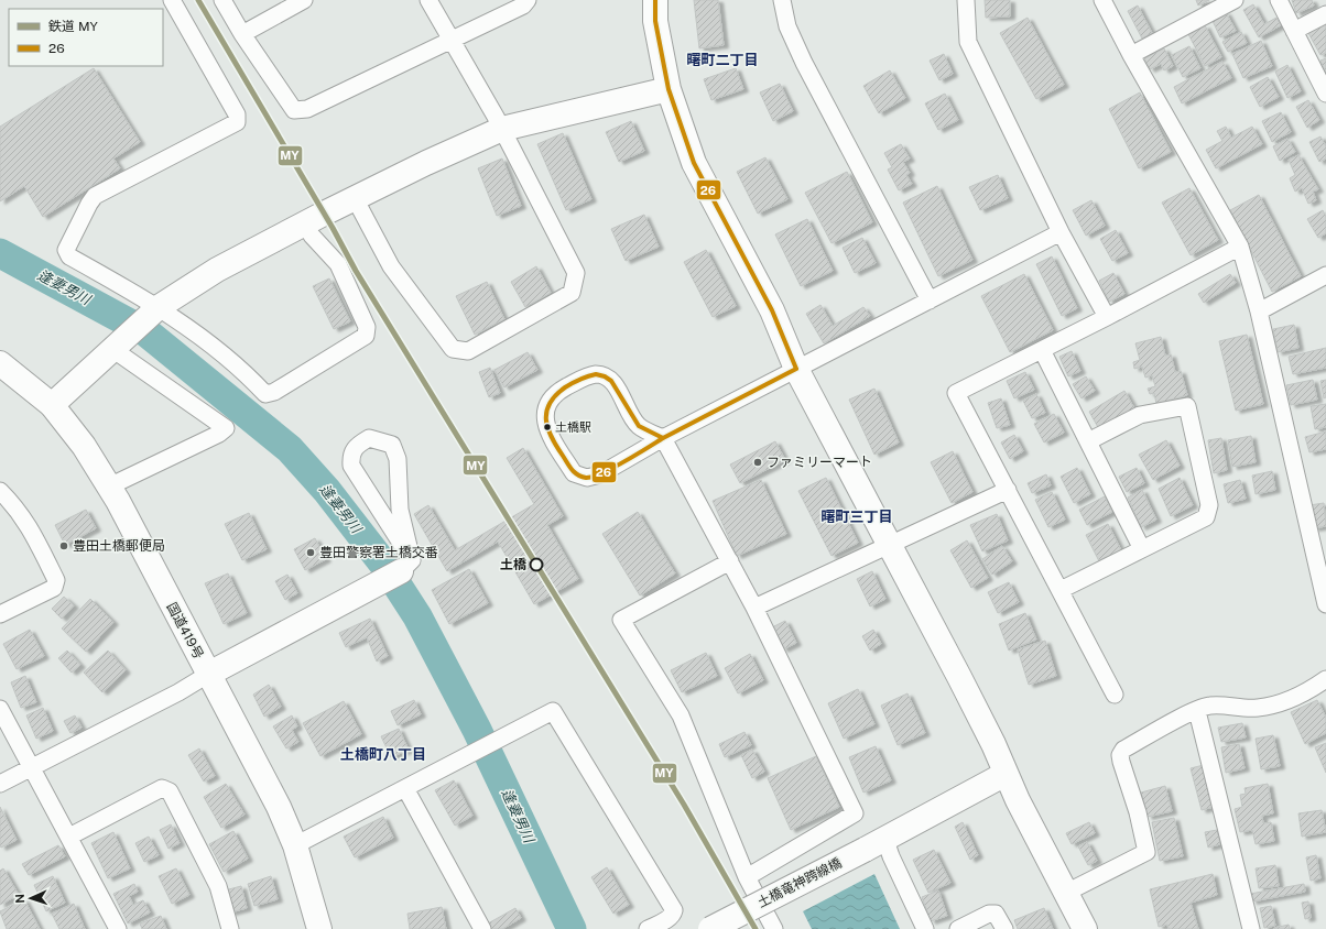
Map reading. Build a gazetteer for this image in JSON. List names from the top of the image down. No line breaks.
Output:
{"streets":{"main road":["国道419号","土橋竜神跨線橋"]},"districts":["曙町二丁目","曙町三丁目","土橋町八丁目"],"water":["逢妻男川"],"places":["土橋駅","ファミリーマート","豊田土橋郵便局","豊田警察署土橋交番","土橋"],"lines":["rail line MY","transit line 26"],"legend":["鉄道 MY","26"],"north":"left"}
